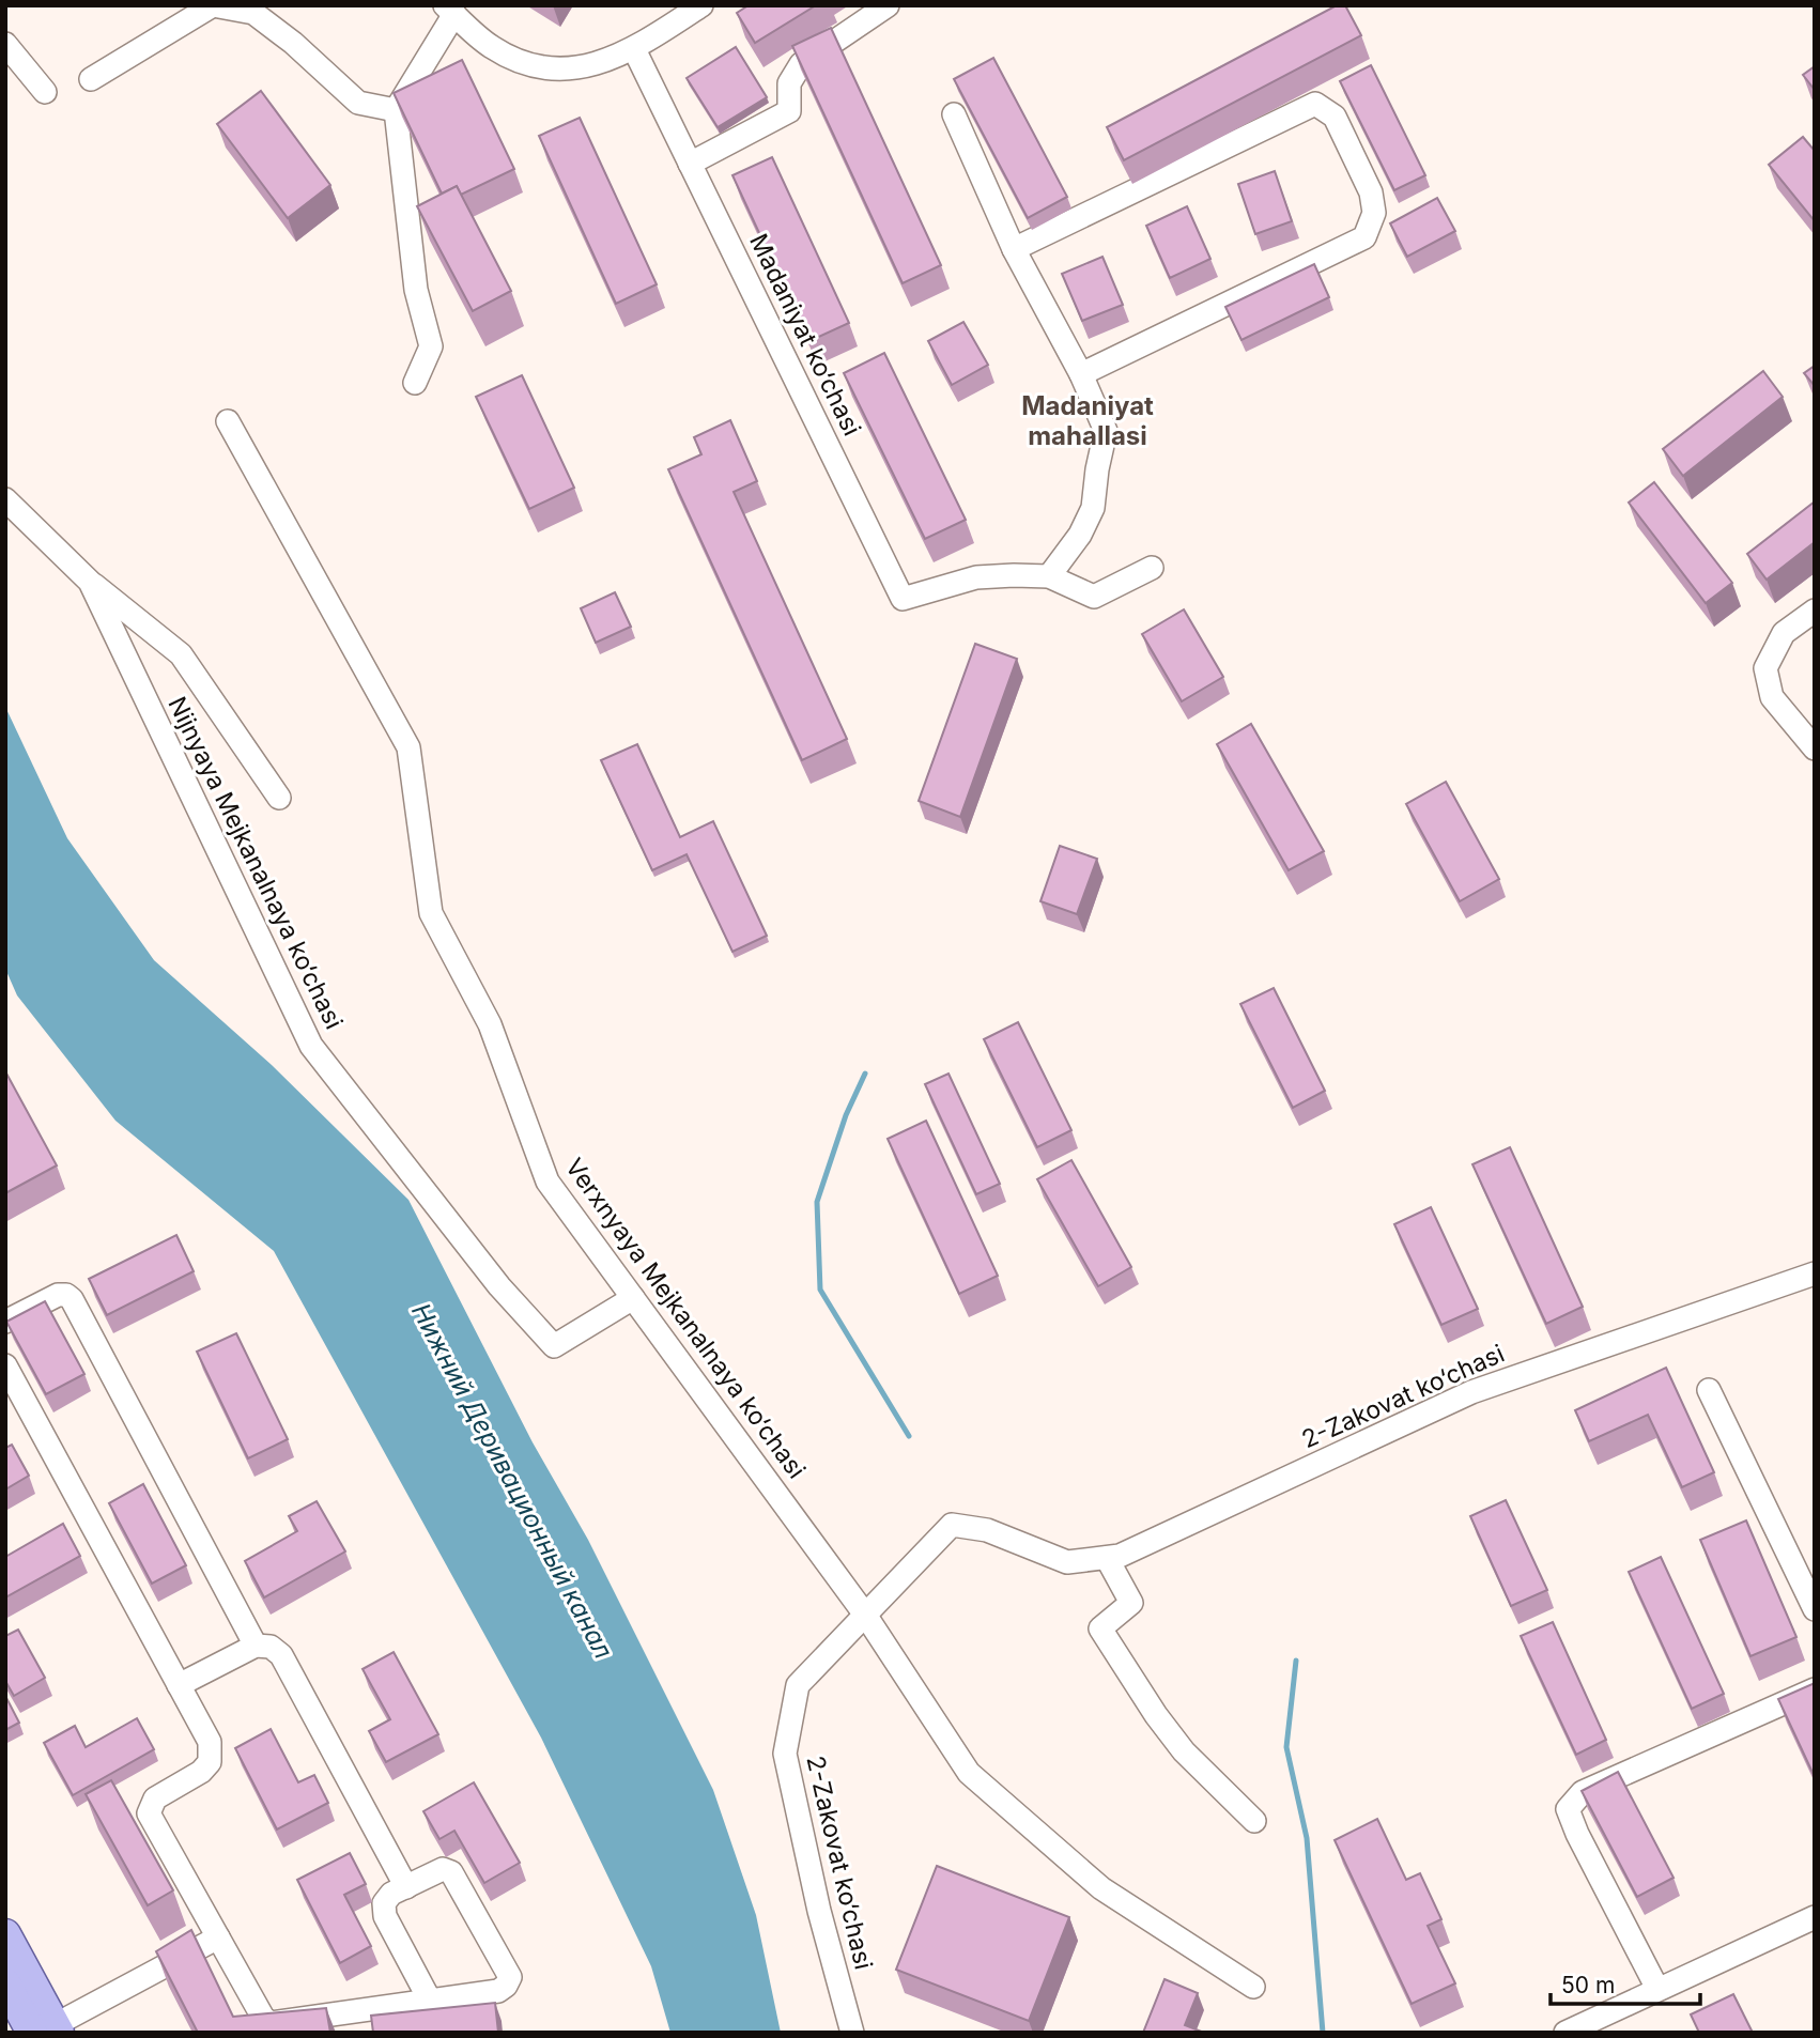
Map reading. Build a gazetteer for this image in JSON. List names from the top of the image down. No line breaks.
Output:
{"streets":{"street":["Madaniyat ko‘chasi","Nijnyaya Mejkanalnaya ko‘chasi","Verxnyaya Mejkanalnaya ko‘chasi","2-Zakovat ko‘chasi"]},"crossings":[["Nijnyaya Mejkanalnaya ko‘chasi","Verxnyaya Mejkanalnaya ko‘chasi"],["Verxnyaya Mejkanalnaya ko‘chasi","2-Zakovat ko‘chasi"]],"districts":["Madaniyat mahallasi"],"water":["Нижний Деривационный канал"],"scale_bar":"50 m"}
